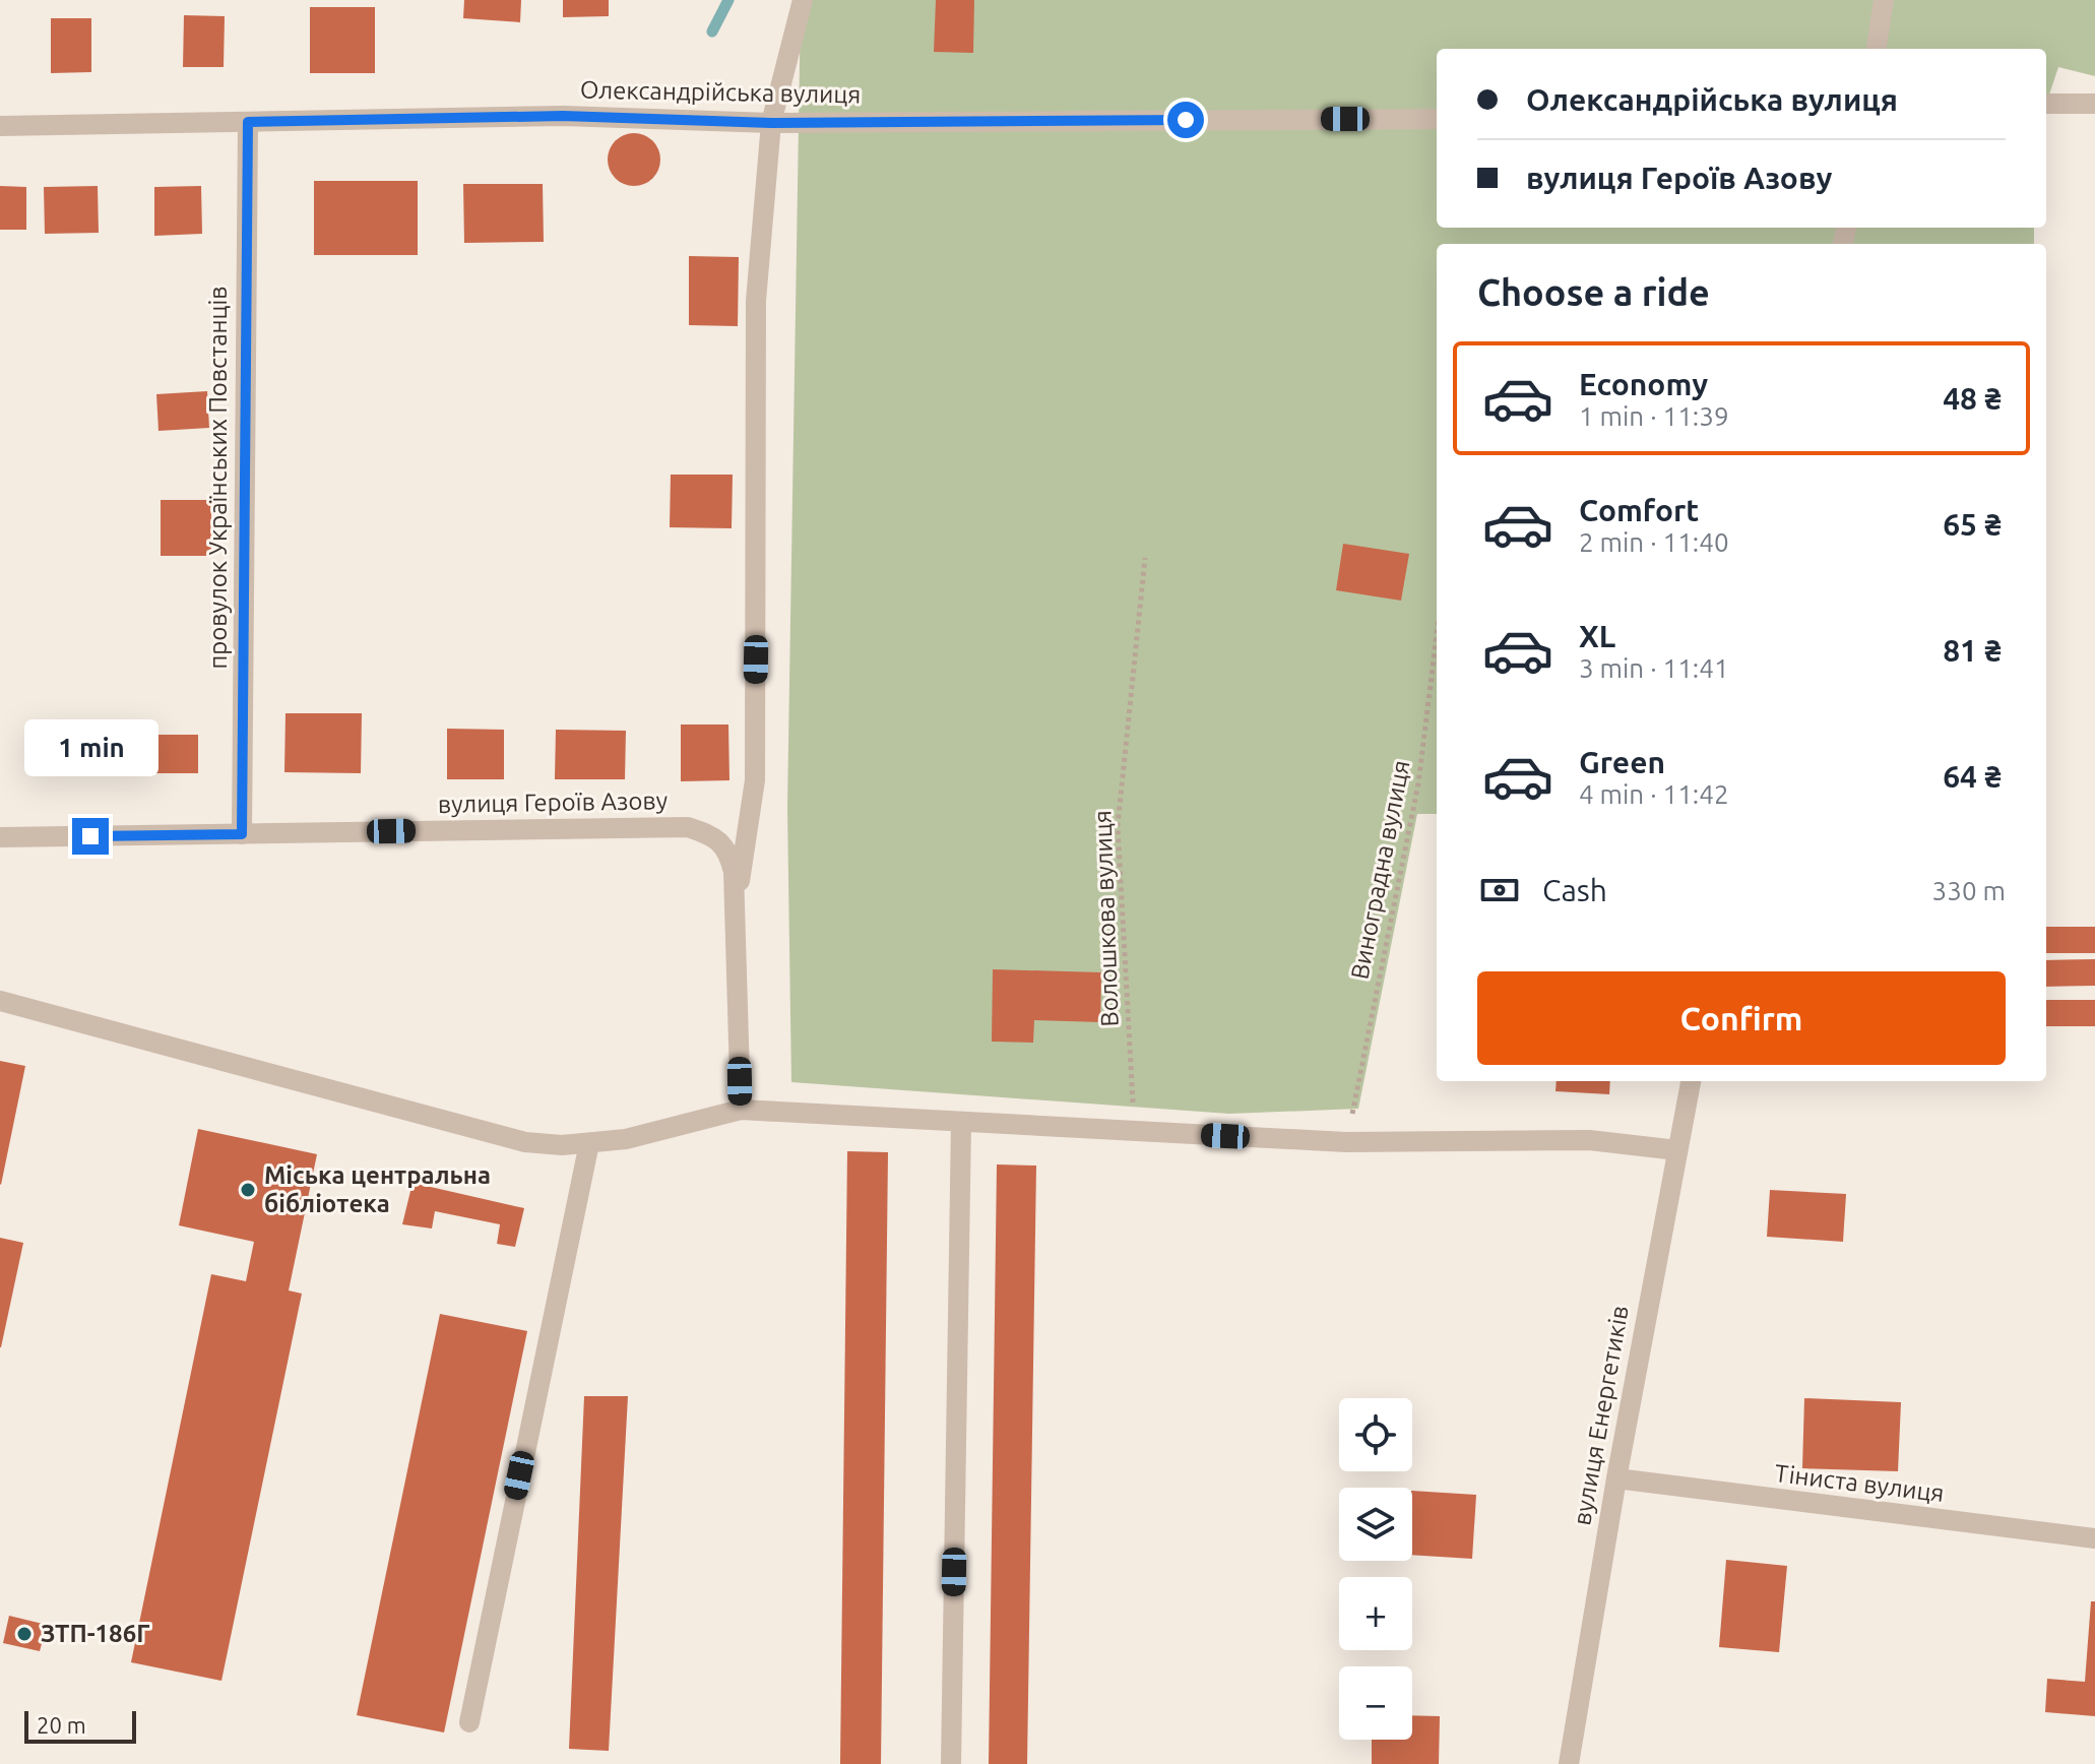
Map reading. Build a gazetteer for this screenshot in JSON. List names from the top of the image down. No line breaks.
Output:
{"streets":{"street":["Олександрійська вулиця","провулок Українських Повстанців","вулиця Героїв Азову","вулиця Енергетиків","Тіниста вулиця"],"path":["Виноградна вулиця","Волошкова вулиця"]},"crossings":[["Олександрійська вулиця","провулок Українських Повстанців"],["провулок Українських Повстанців","вулиця Героїв Азову"],["вулиця Енергетиків","Тіниста вулиця"]],"places":["Міська центральна бібліотека","ЗТП-186Г"],"scale_bar":"20 m","page":{"banner":["Олександрійська вулиця","вулиця Героїв Азову"],"heading":"Choose a ride","list":[{"name":"Economy","note":"1 min · 11:39","value":"48 ₴"},{"name":"Comfort","note":"2 min · 11:40","value":"65 ₴"},{"name":"XL","note":"3 min · 11:41","value":"81 ₴"},{"name":"Green","note":"4 min · 11:42","value":"64 ₴"}],"bubble":"1 min","pay":["Cash","330 m"],"buttons":"Confirm","map_buttons":["+","−"],"scale":"20 m"}}
